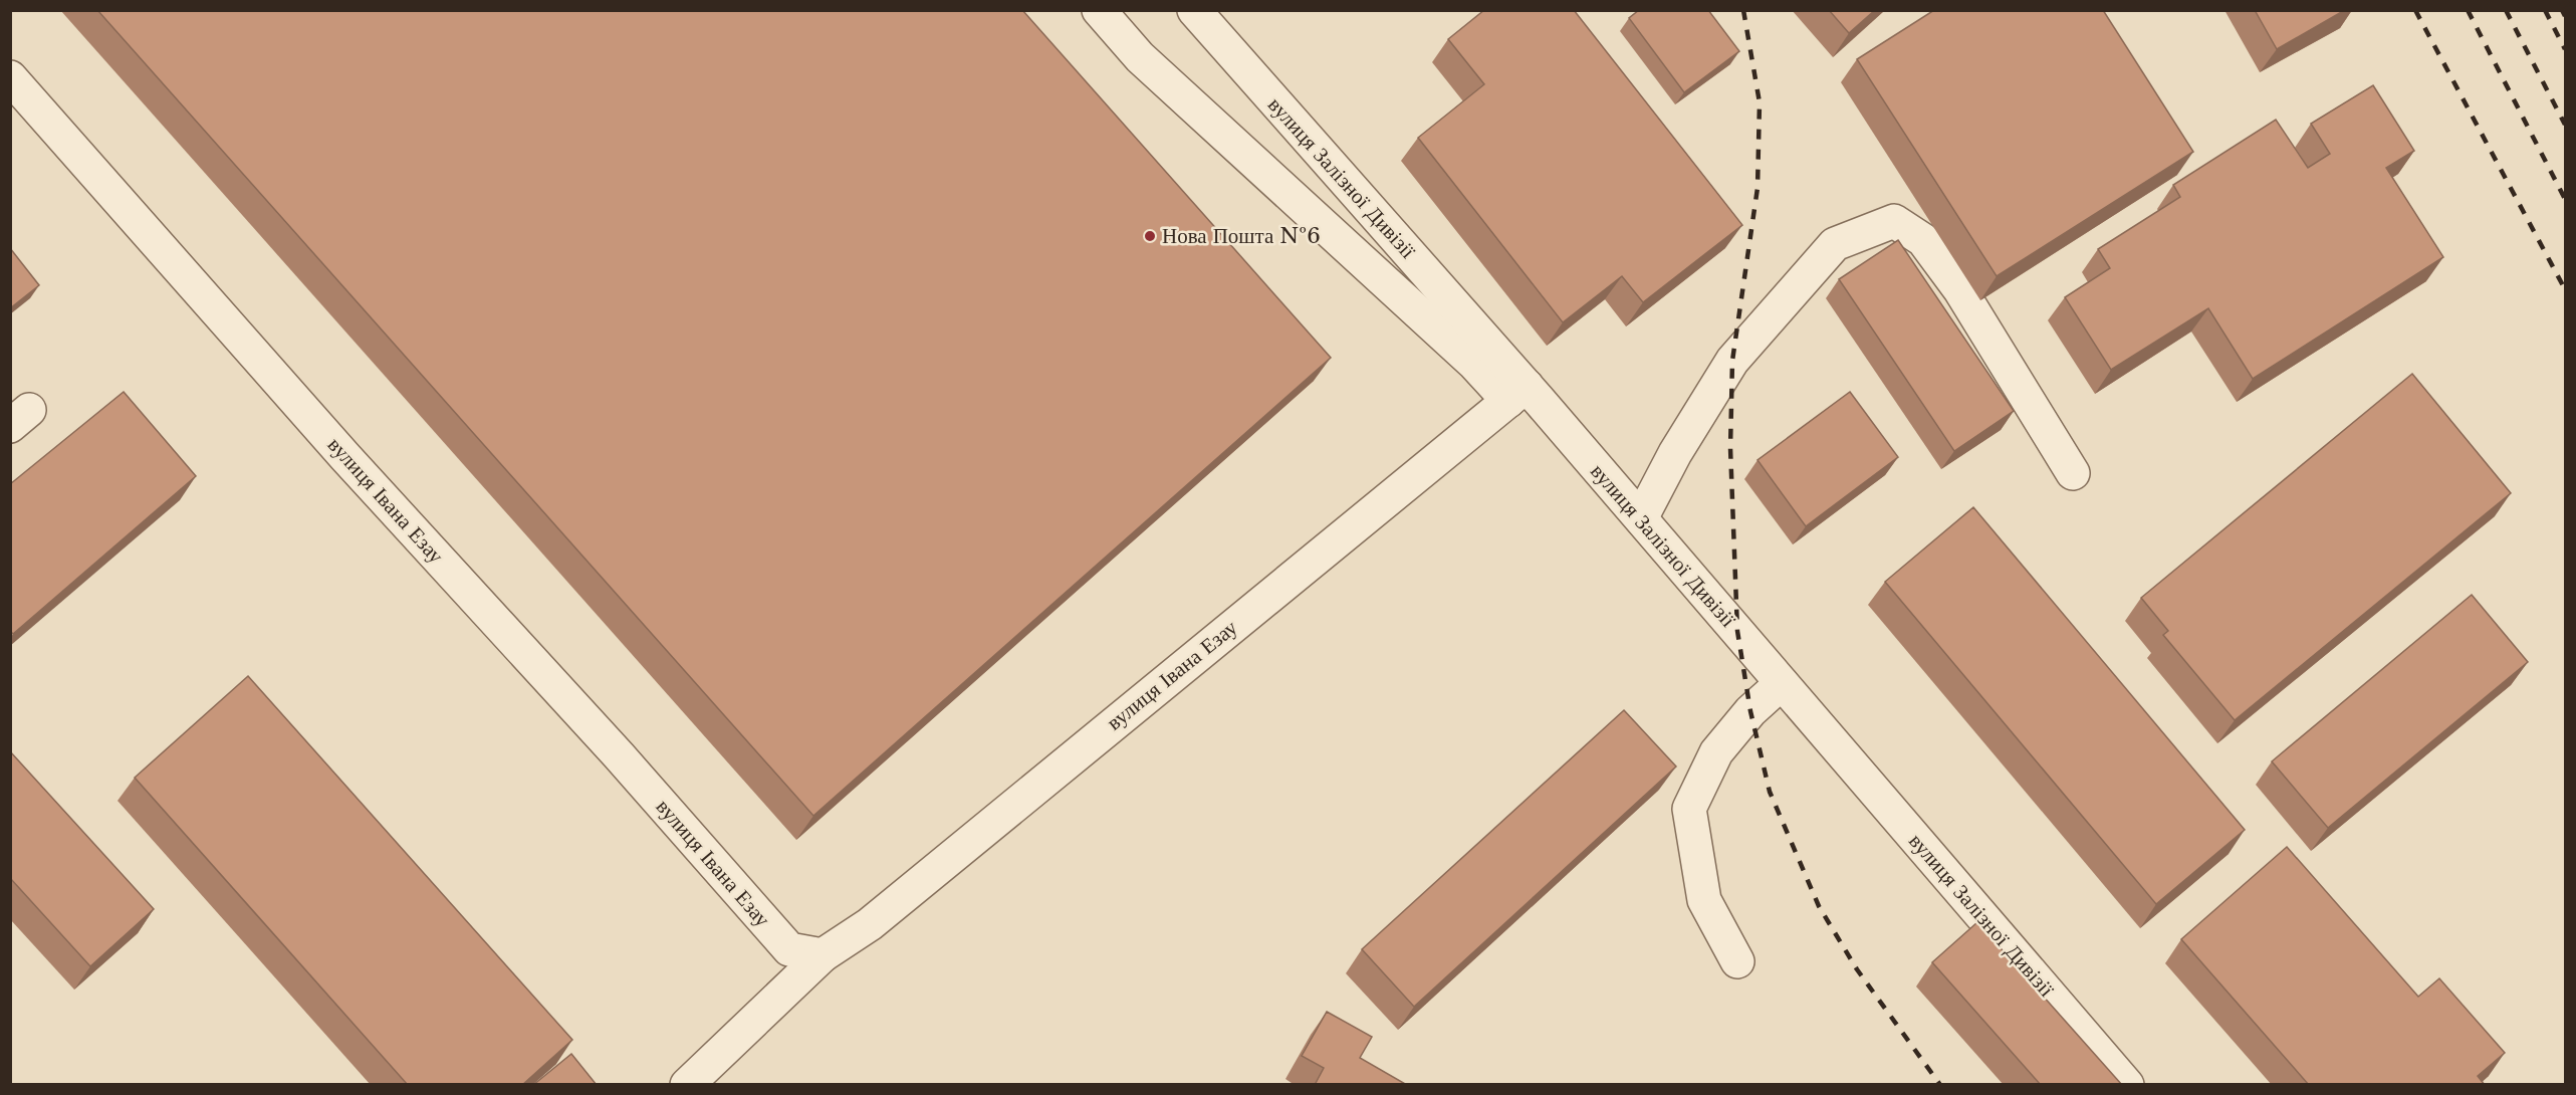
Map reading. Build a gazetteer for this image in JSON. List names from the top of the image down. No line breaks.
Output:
{"streets":{"street":["вулиця Залізної Дивізії","вулиця Івана Езау"]},"crossings":[["вулиця Залізної Дивізії","вулиця Івана Езау"]],"places":["Нова Пошта №6"]}
